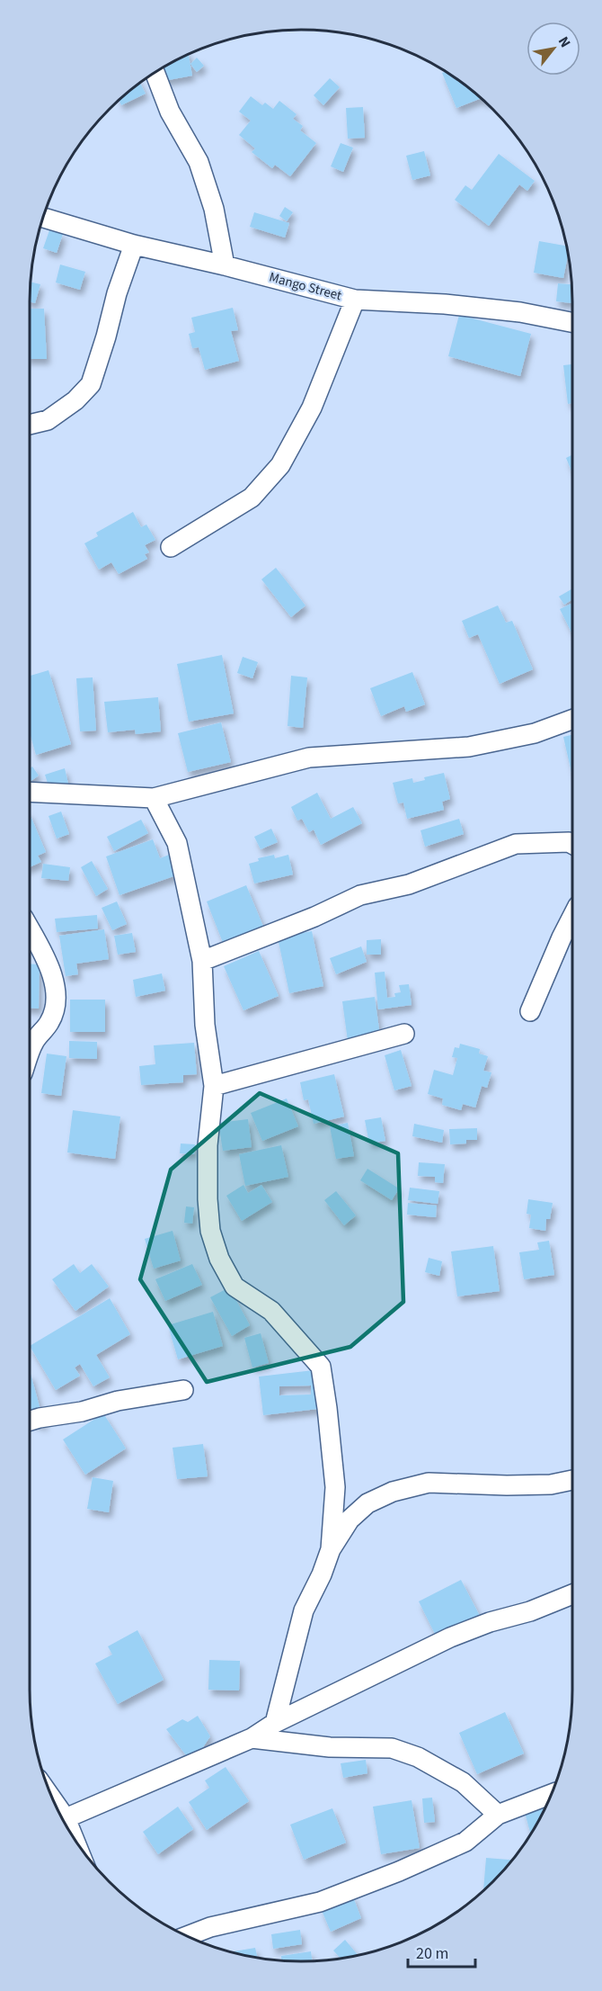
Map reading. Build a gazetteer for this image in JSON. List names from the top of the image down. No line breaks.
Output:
{"streets":{"street":["Mango Street"]},"scale_bar":"20 m","north":"top right"}
